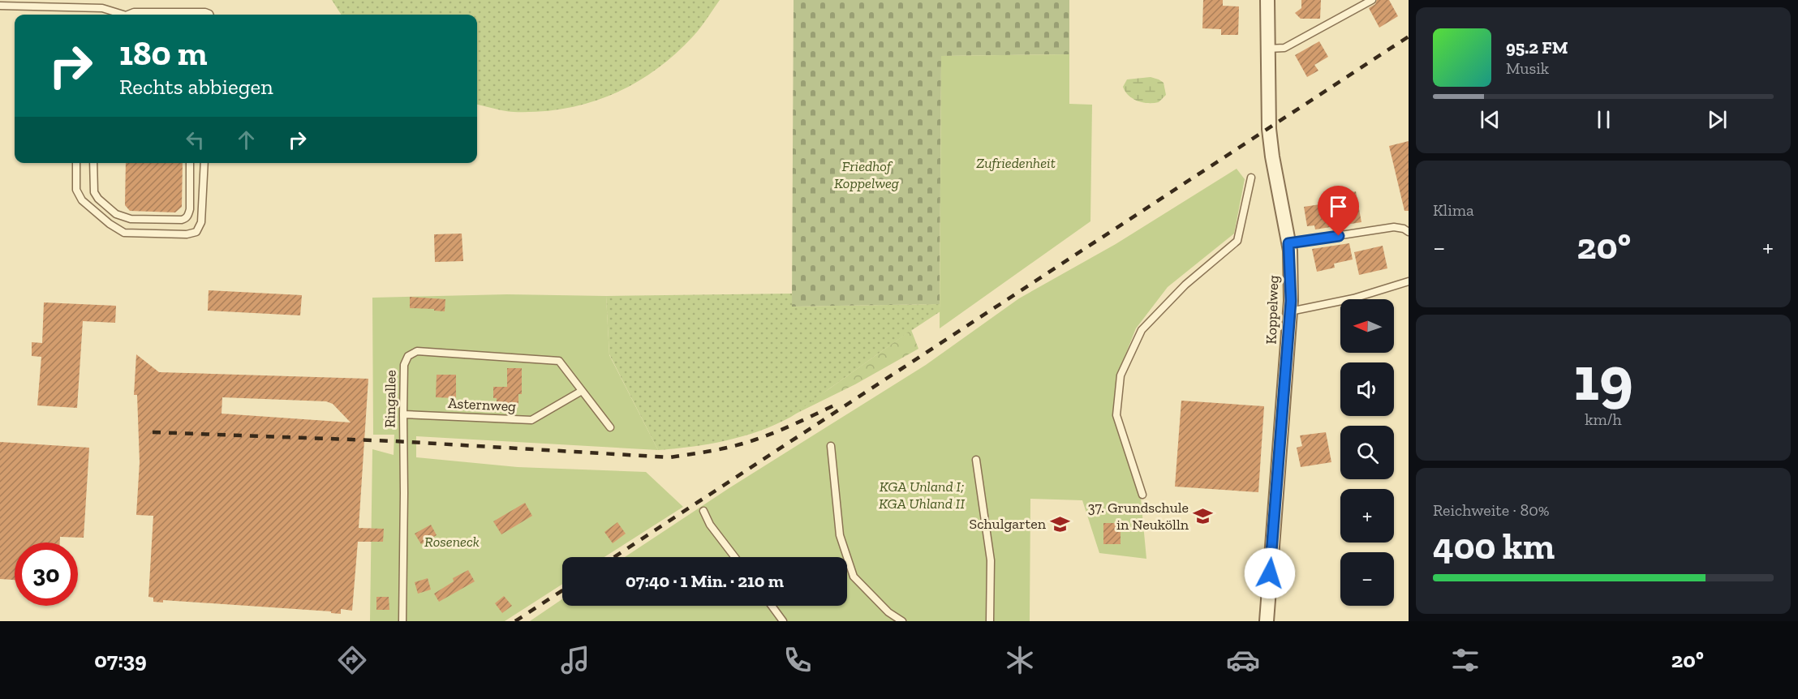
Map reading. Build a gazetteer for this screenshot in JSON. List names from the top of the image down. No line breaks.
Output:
{"streets":{"street":["Koppelweg"],"lane":["Ringallee","Asternweg"]},"crossings":[["Ringallee","Asternweg"]],"parks":["Zufriedenheit","Friedhof Koppelweg","KGA Unland I; KGA Uhland II","Roseneck"],"places":{"school or university":["37. Grundschule in Neukölln","Schulgarten"]},"north":"left","page":{"turn":["180 m","Rechts abbiegen"],"song":["95.2 FM","Musik"],"tile":["Klima",["19","km/h"],["Reichweite · 80%","400 km"]],"heat":["−","20°","+"],"map_buttons":["+","−"],"limit":"30","trip":"07:40 · 1 Min. · 210 m","tabs":["07:39","20°"]}}
